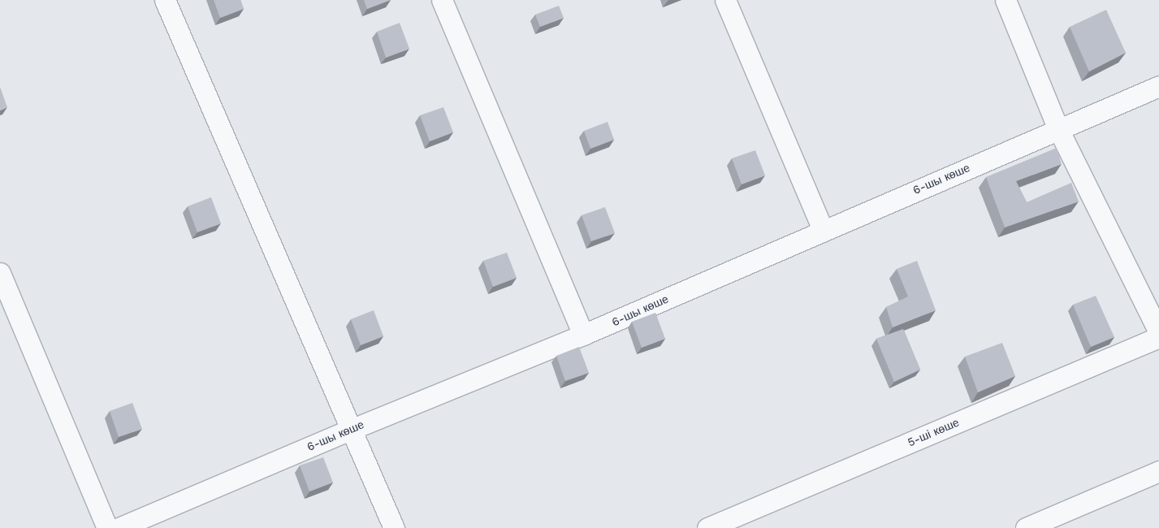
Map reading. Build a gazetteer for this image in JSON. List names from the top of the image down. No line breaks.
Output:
{"streets":{"lane":["6-шы көше","5-ші көше"]}}
